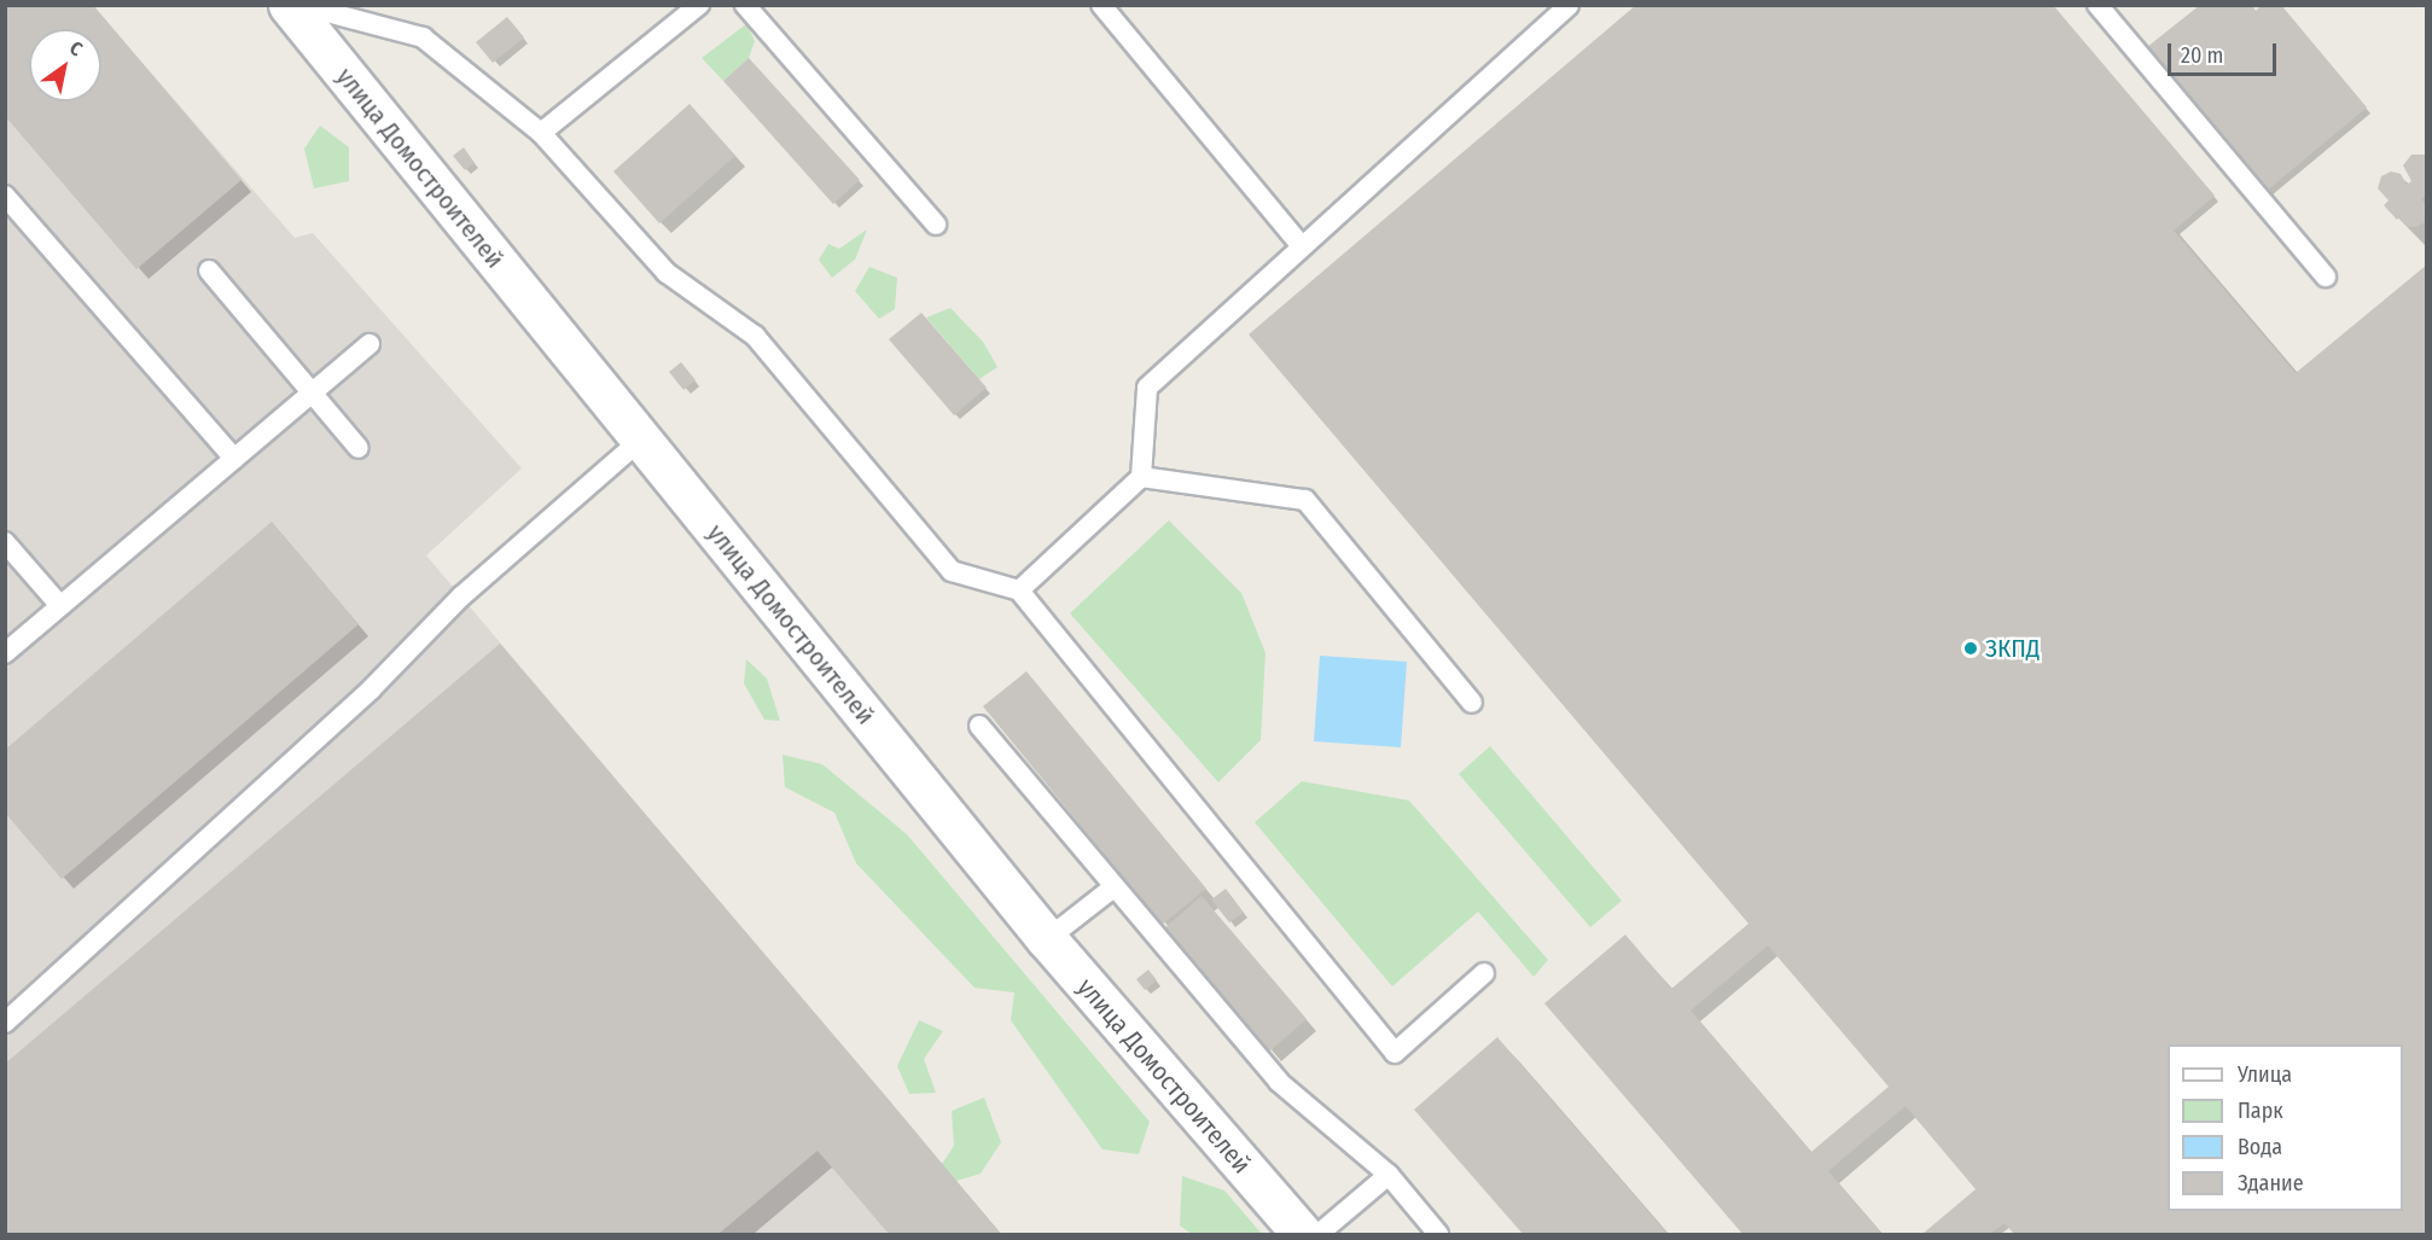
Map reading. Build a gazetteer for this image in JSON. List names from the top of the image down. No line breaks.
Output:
{"streets":{"street":["улица Домостроителей"]},"places":["ЗКПД"],"legend":["Улица","Парк","Вода","Здание"],"scale_bar":"20 m","north":"top right"}
